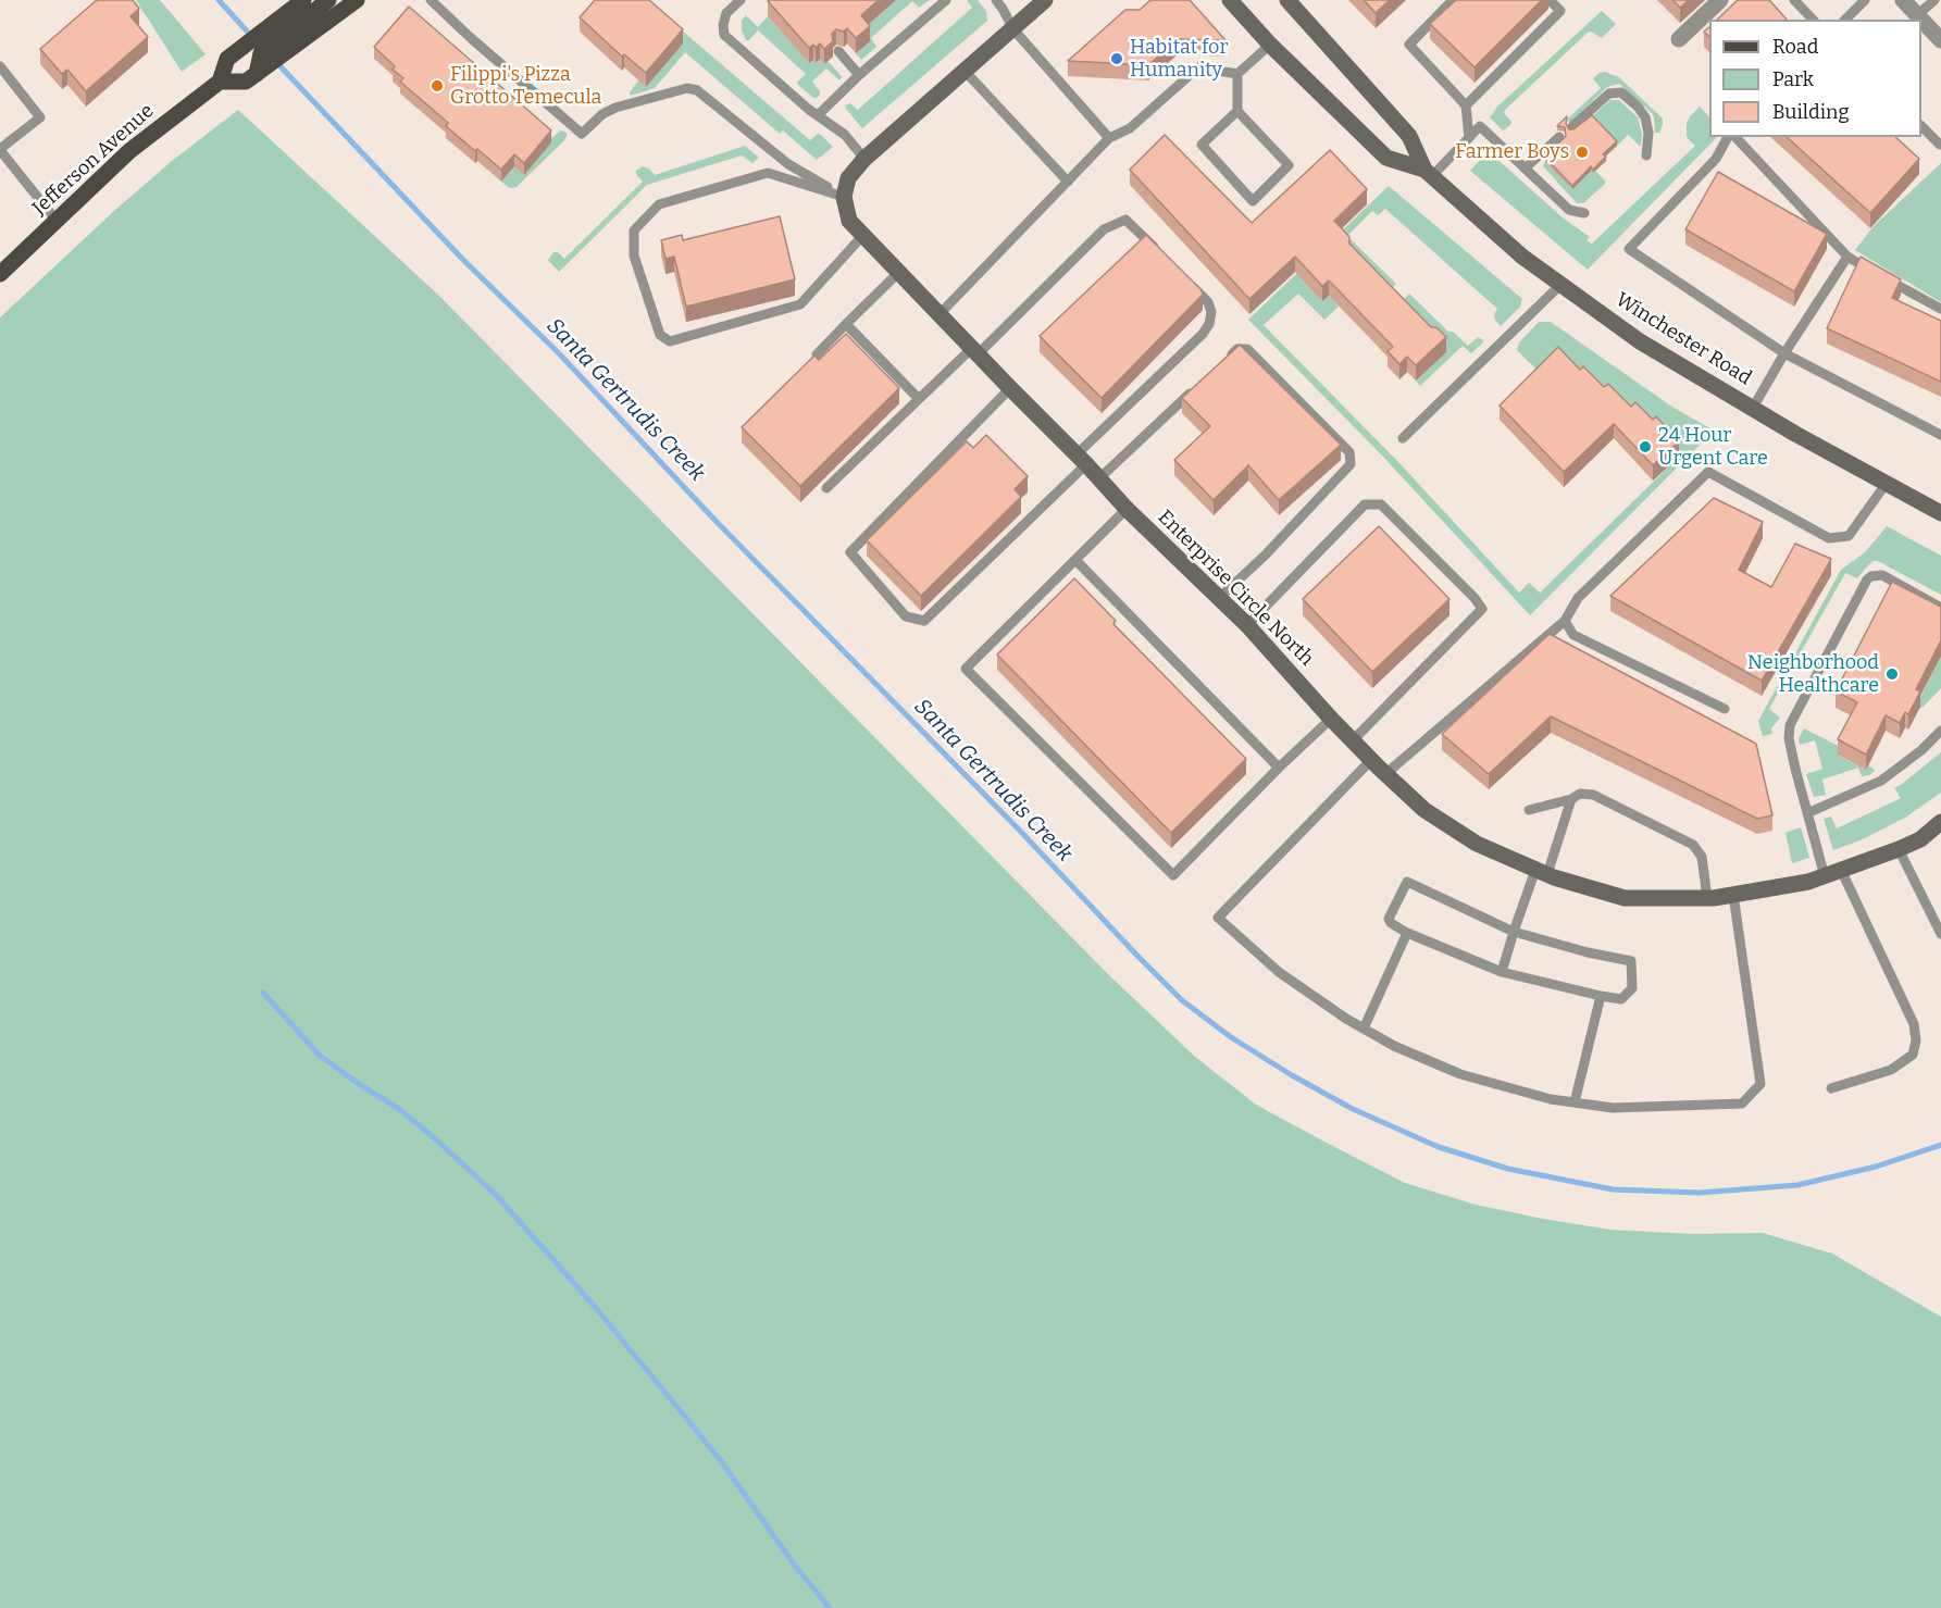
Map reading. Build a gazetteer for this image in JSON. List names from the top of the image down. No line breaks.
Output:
{"streets":{"main road":["Jefferson Avenue"],"street":["Winchester Road","Enterprise Circle North"]},"water":["Santa Gertrudis Creek"],"places":["Habitat for Humanity","Filippi's Pizza Grotto Temecula","Farmer Boys","24 Hour Urgent Care","Neighborhood Healthcare"],"legend":["Road","Park","Building"]}
